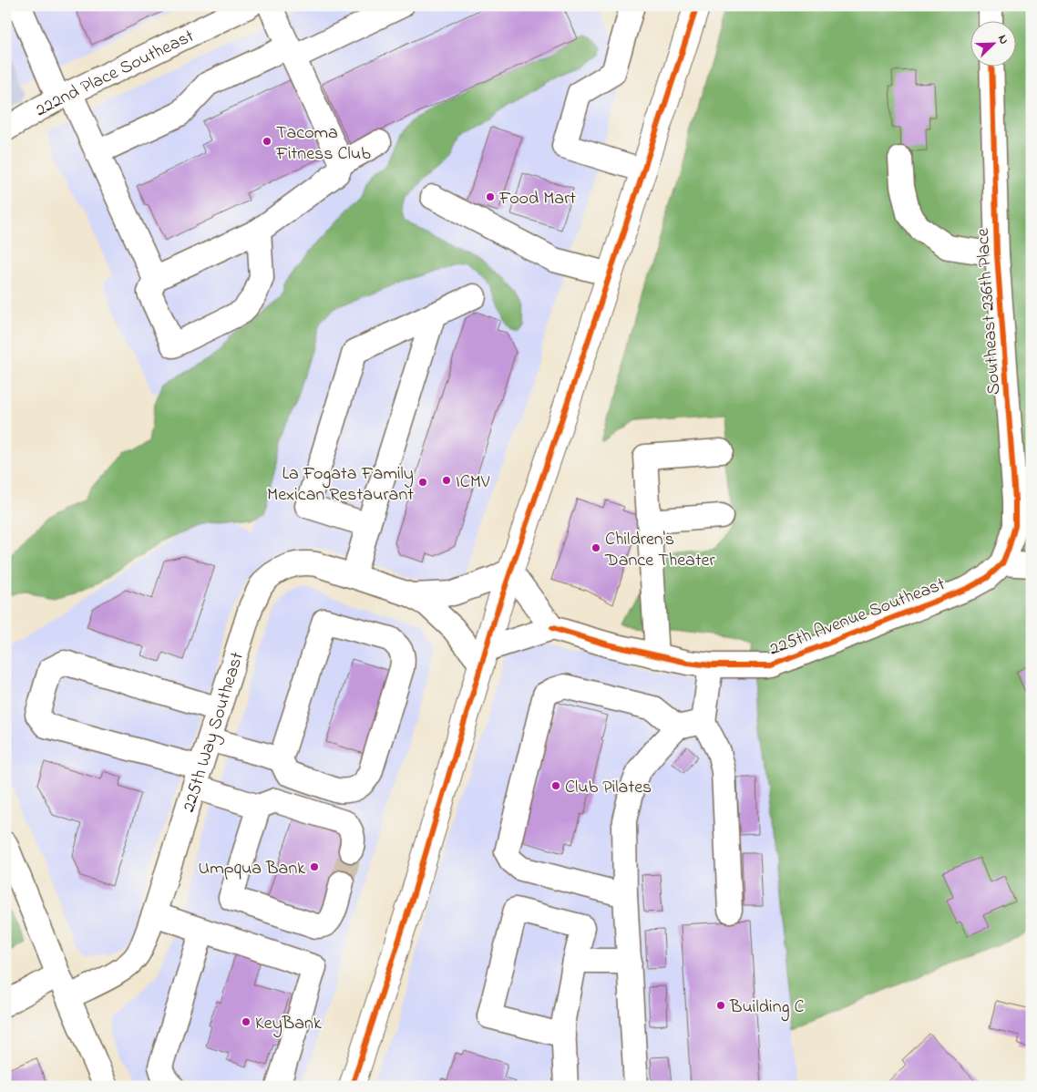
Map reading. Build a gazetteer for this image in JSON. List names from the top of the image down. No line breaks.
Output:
{"streets":{"street":["222nd Place Southeast","Southeast 236th Place","225th Avenue Southeast","225th Way Southeast"]},"crossings":[["Southeast 236th Place","225th Avenue Southeast"]],"places":["Tacoma Fitness Club","Food Mart","ICMV","La Fogata Family Mexican Restaurant","Children's Dance Theater","Club Pilates","Umpqua Bank","Building C","KeyBank"],"north":"top right"}
